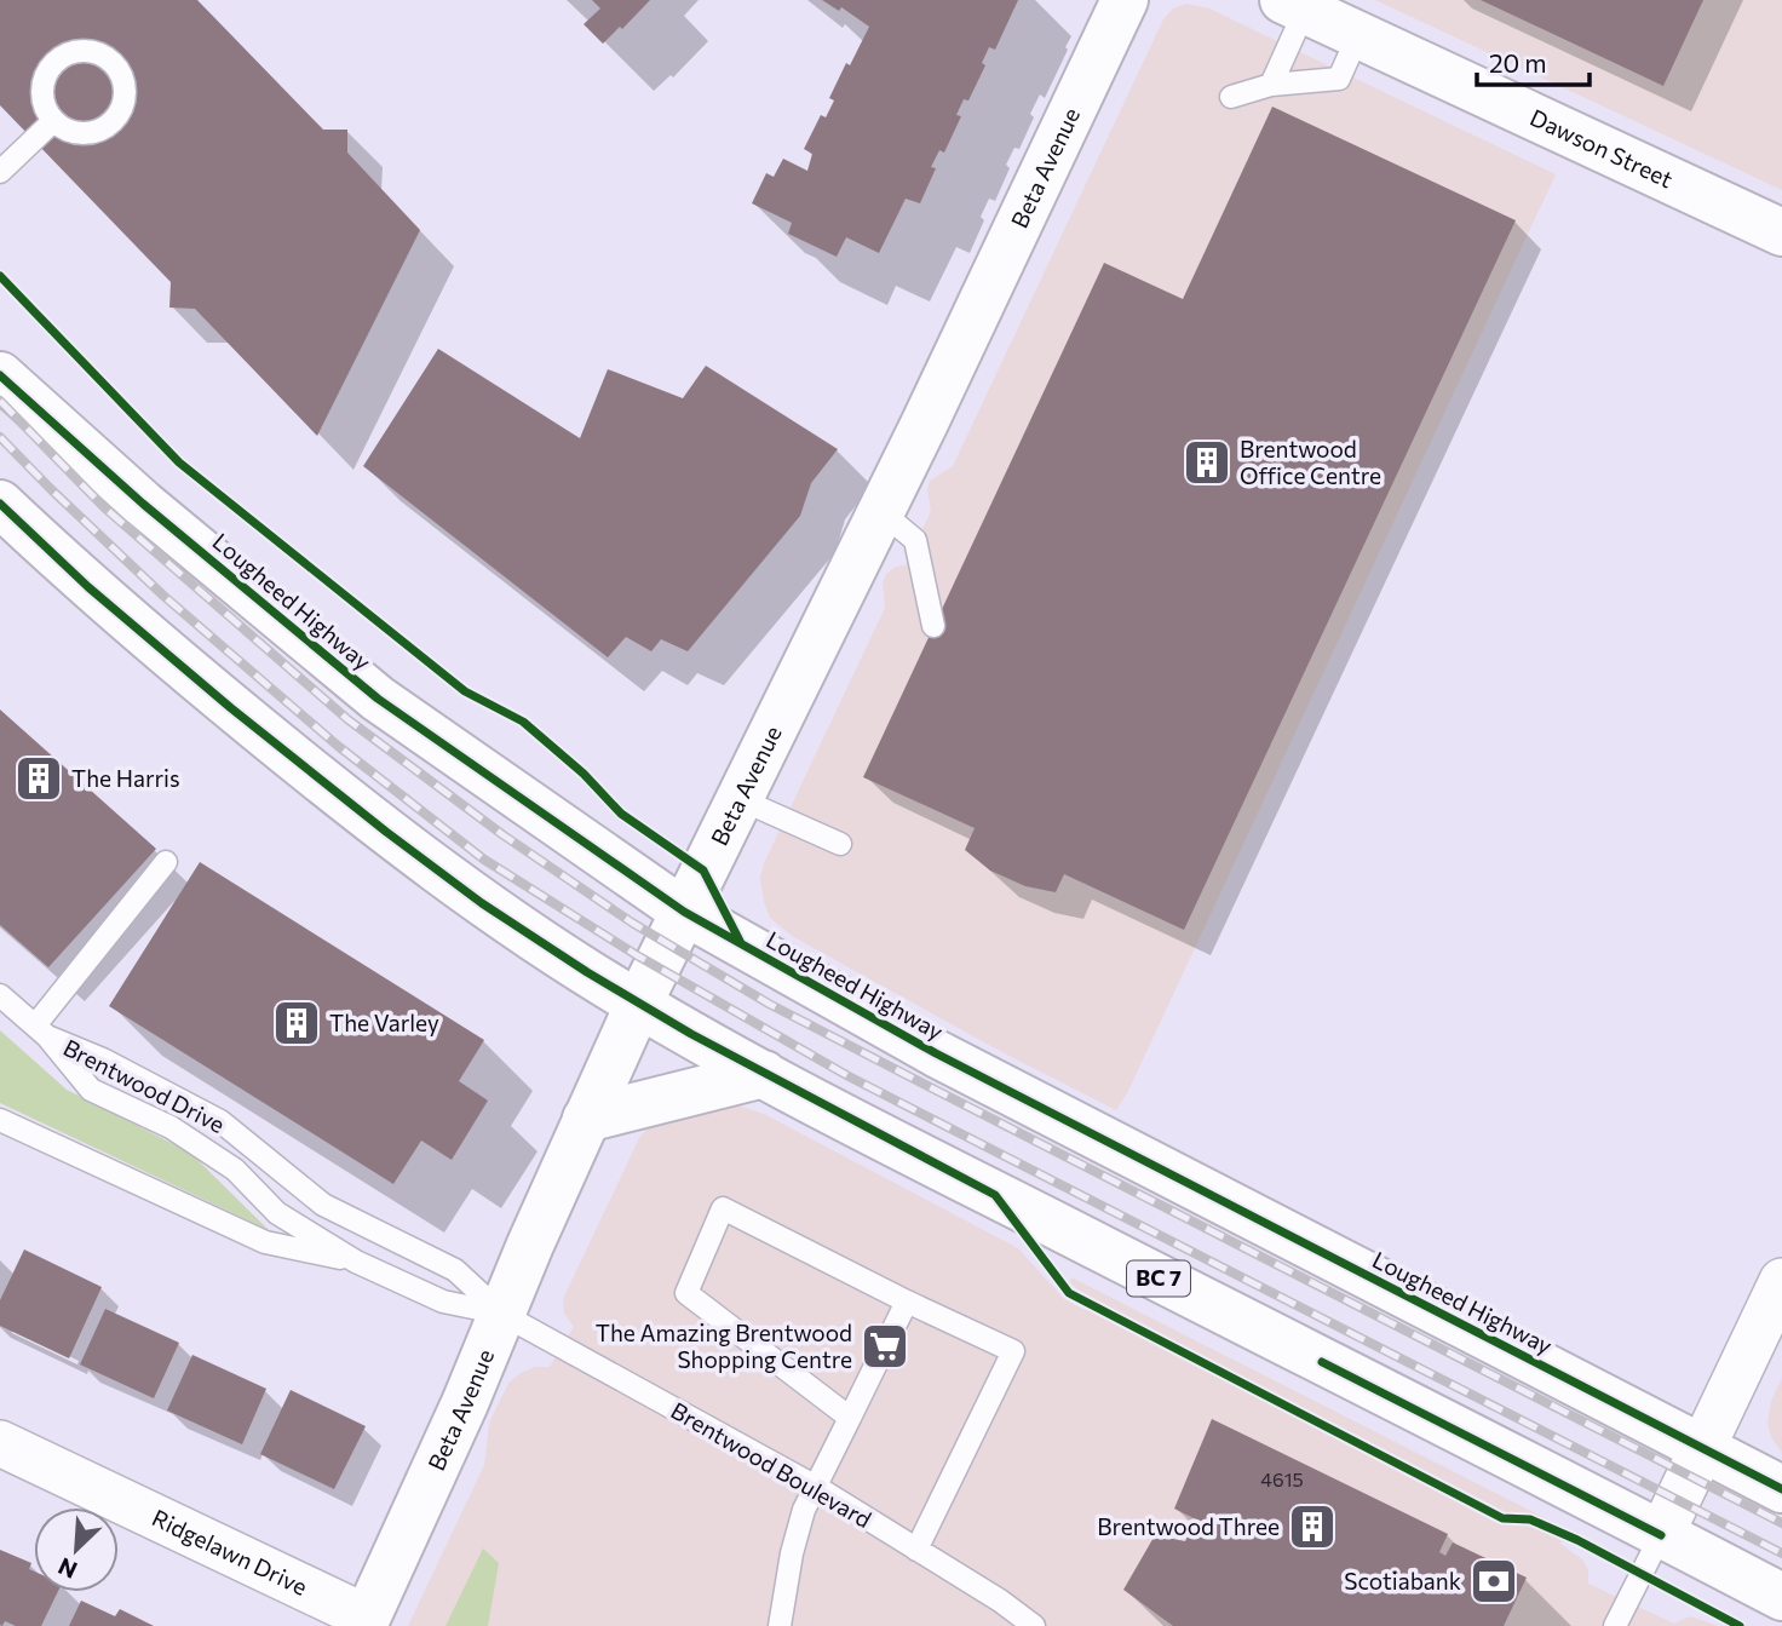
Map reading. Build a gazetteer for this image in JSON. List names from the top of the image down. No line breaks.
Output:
{"streets":{"main road":["Dawson Street","Beta Avenue","Lougheed Highway","BC 7"],"street":["Ridgelawn Drive"],"lane":["Brentwood Drive","Brentwood Boulevard"]},"crossings":[["Beta Avenue","Lougheed Highway"],["Beta Avenue","Brentwood Drive"],["Beta Avenue","BC 7"],["Beta Avenue","Brentwood Boulevard"],["Beta Avenue","Ridgelawn Drive"],["Brentwood Drive","Brentwood Boulevard"]],"places":{"building":["Brentwood Office Centre","The Harris","The Varley","Brentwood Three"],"supermarket":["The Amazing Brentwood Shopping Centre"],"bank":["Scotiabank"]},"house_numbers":["4615"],"scale_bar":"20 m","north":"bottom left"}
